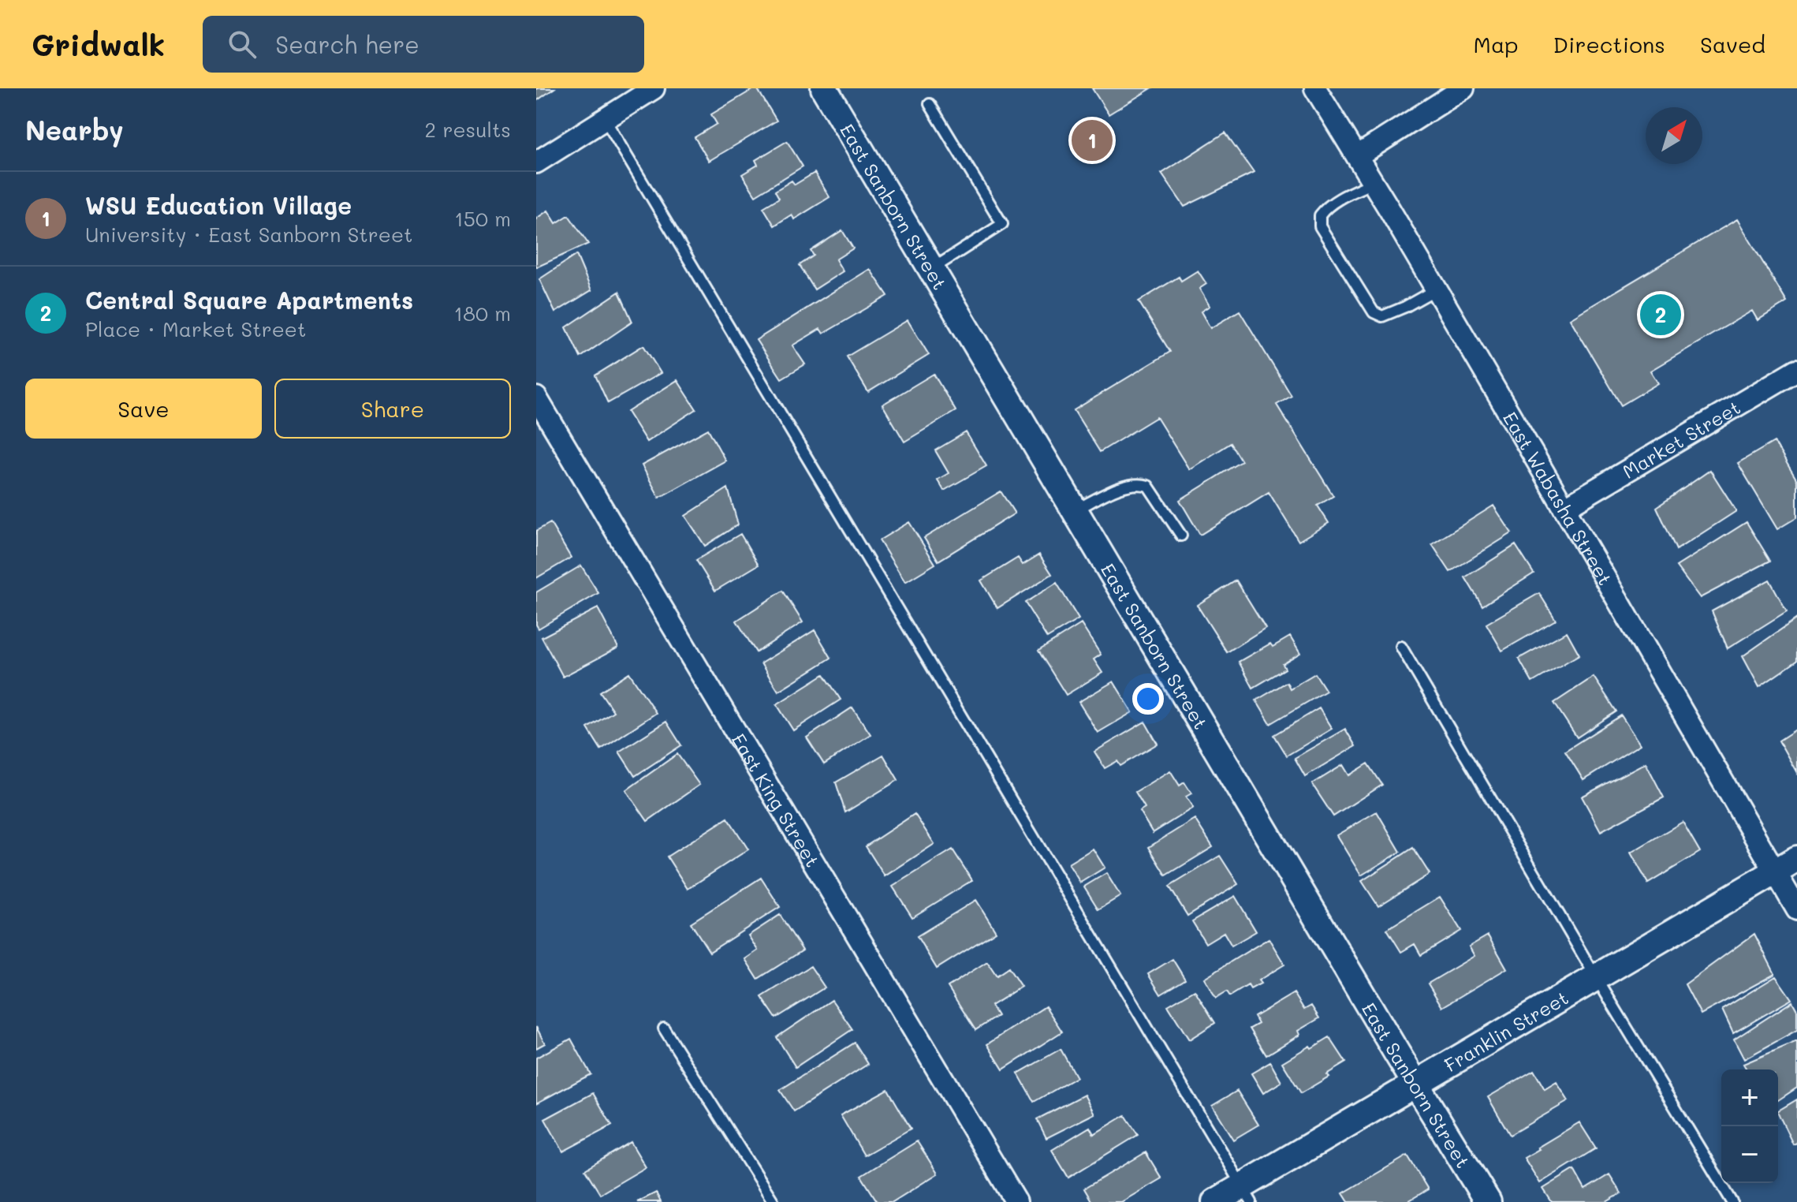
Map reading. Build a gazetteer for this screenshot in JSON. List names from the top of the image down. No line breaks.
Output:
{"streets":{"street":["East Sanborn Street","Market Street","East Wabasha Street","East King Street","Franklin Street"]},"crossings":[["East Sanborn Street","Franklin Street"],["Market Street","East Wabasha Street"],["East Wabasha Street","Franklin Street"]],"north":"top right","page":{"header":"Gridwalk","search":"Search here","nav":["Map","Directions","Saved"],"heading":["Nearby","2 results"],"pins":["1","2"],"list":[{"mark":"1","name":"WSU Education Village","note":"University · East Sanborn Street","value":"150 m"},{"mark":"2","name":"Central Square Apartments","note":"Place · Market Street","value":"180 m"}],"buttons":["Save","Share"],"map_buttons":["+","−"]}}
